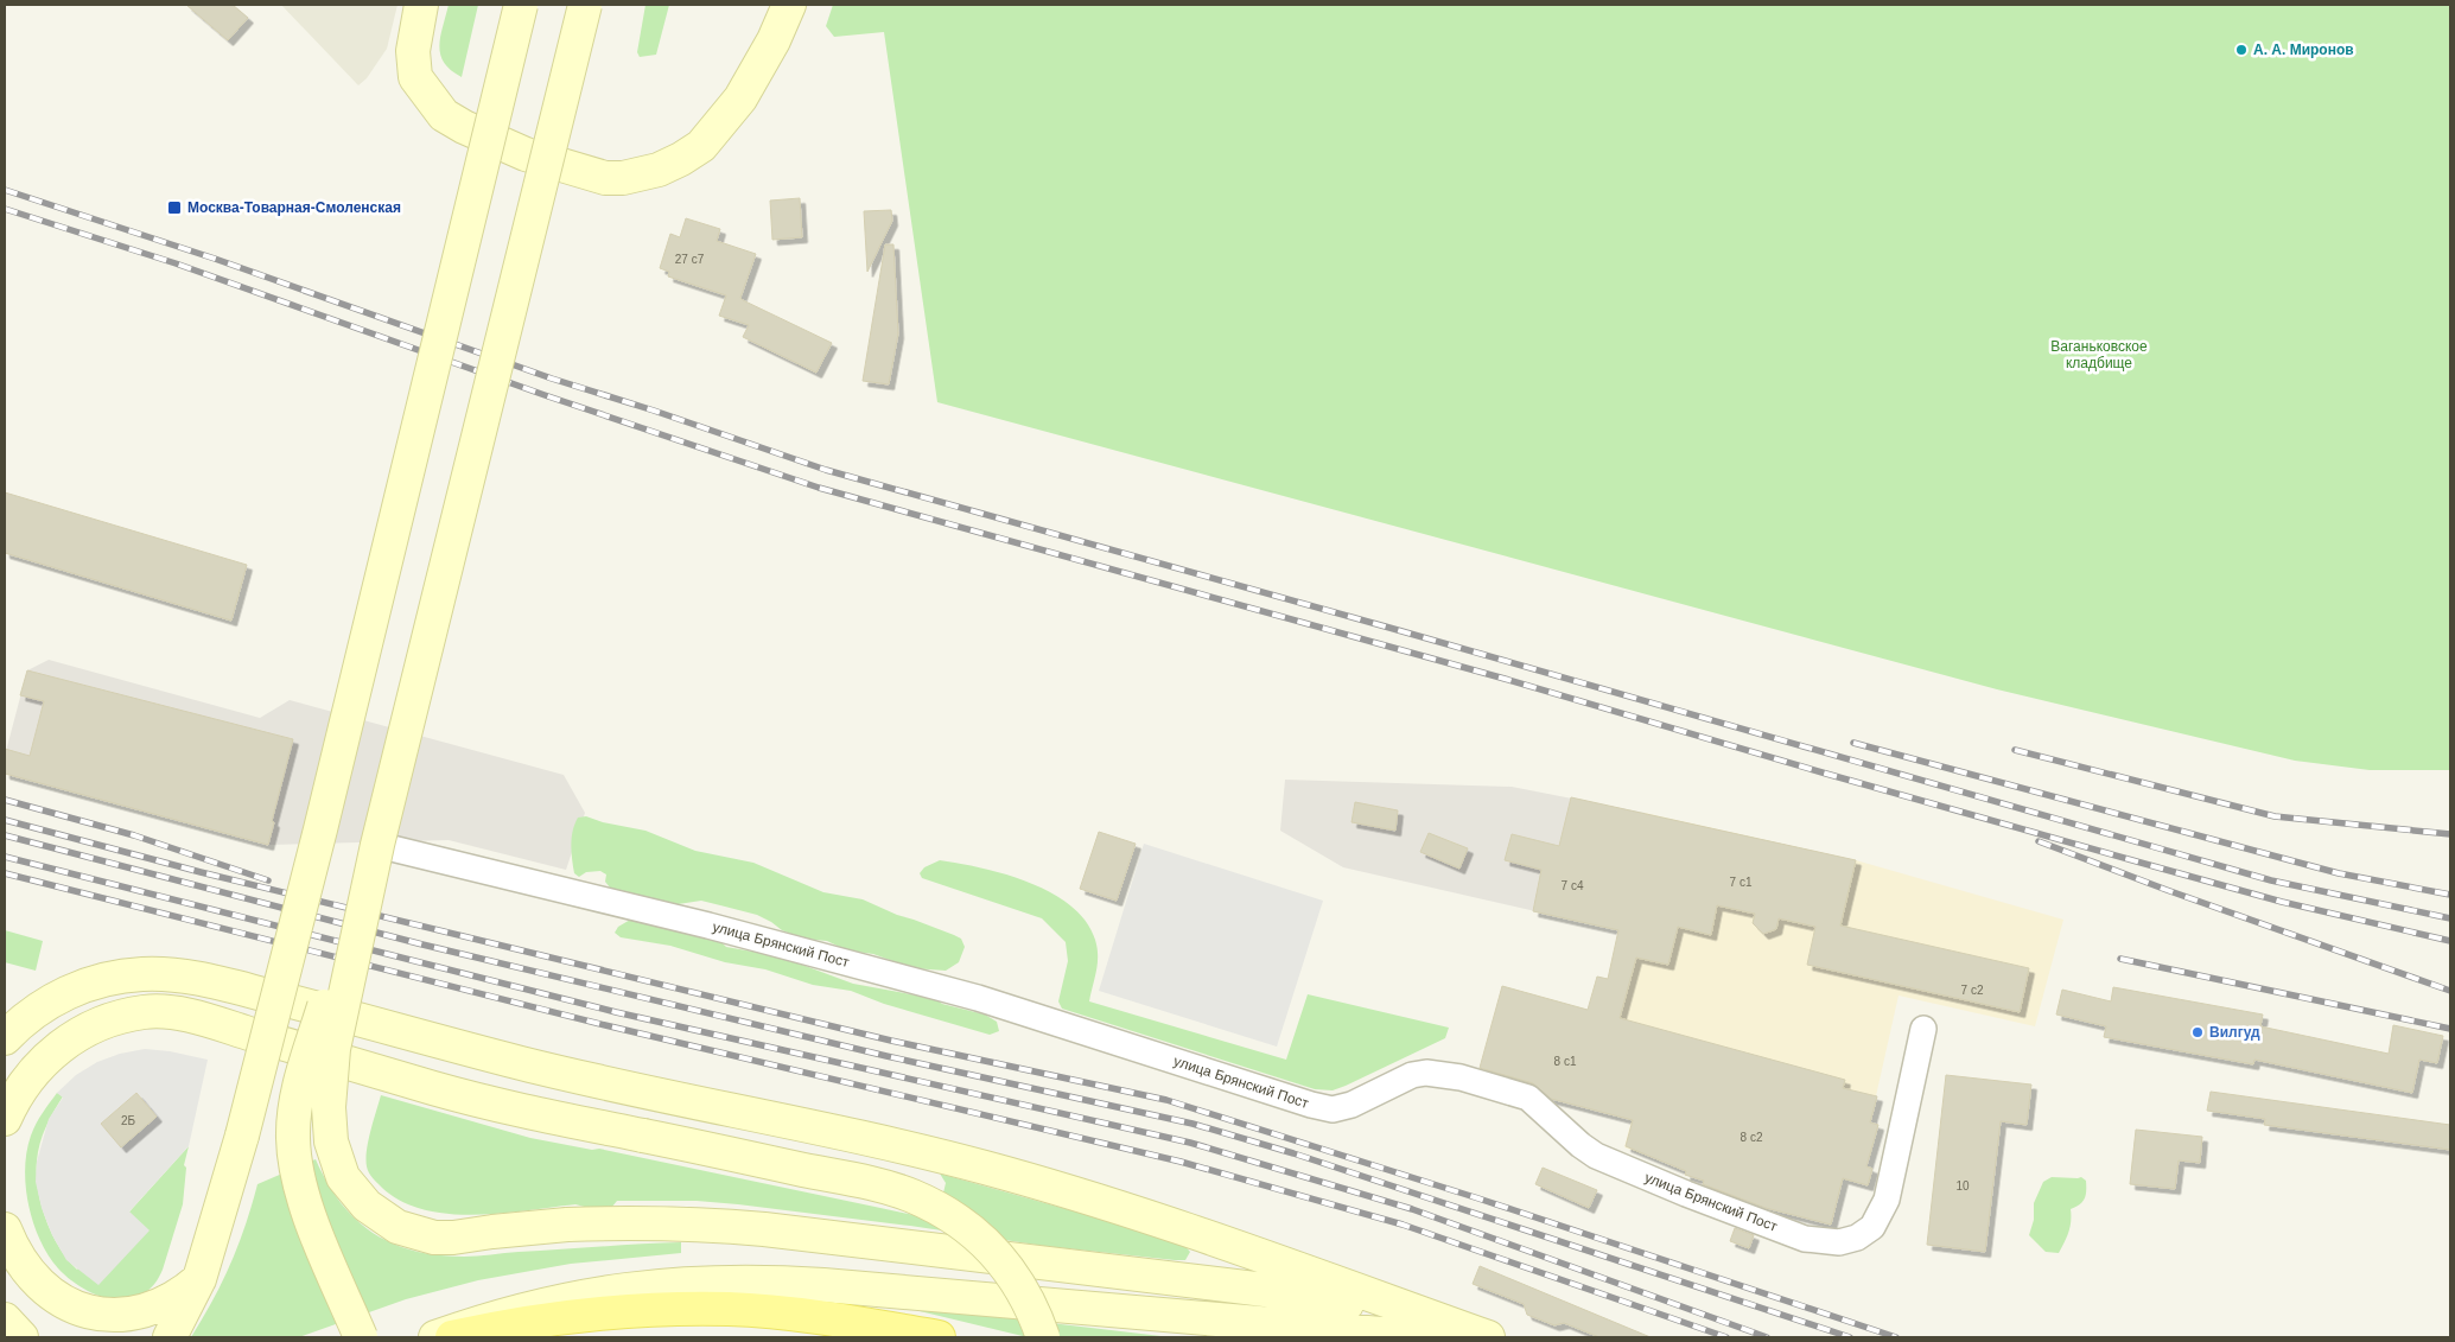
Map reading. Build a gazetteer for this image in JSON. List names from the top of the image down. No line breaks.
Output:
{"streets":{"street":["улица Брянский Пост"]},"parks":["Ваганьковское кладбище"],"places":{"other":["А. А. Миронов","Вилгуд"],"transit":["Москва-Товарная-Смоленская"]},"house_numbers":["27 с7","7 с1","7 с4","7 с2","8 с1","2Б","8 с2","10"]}
